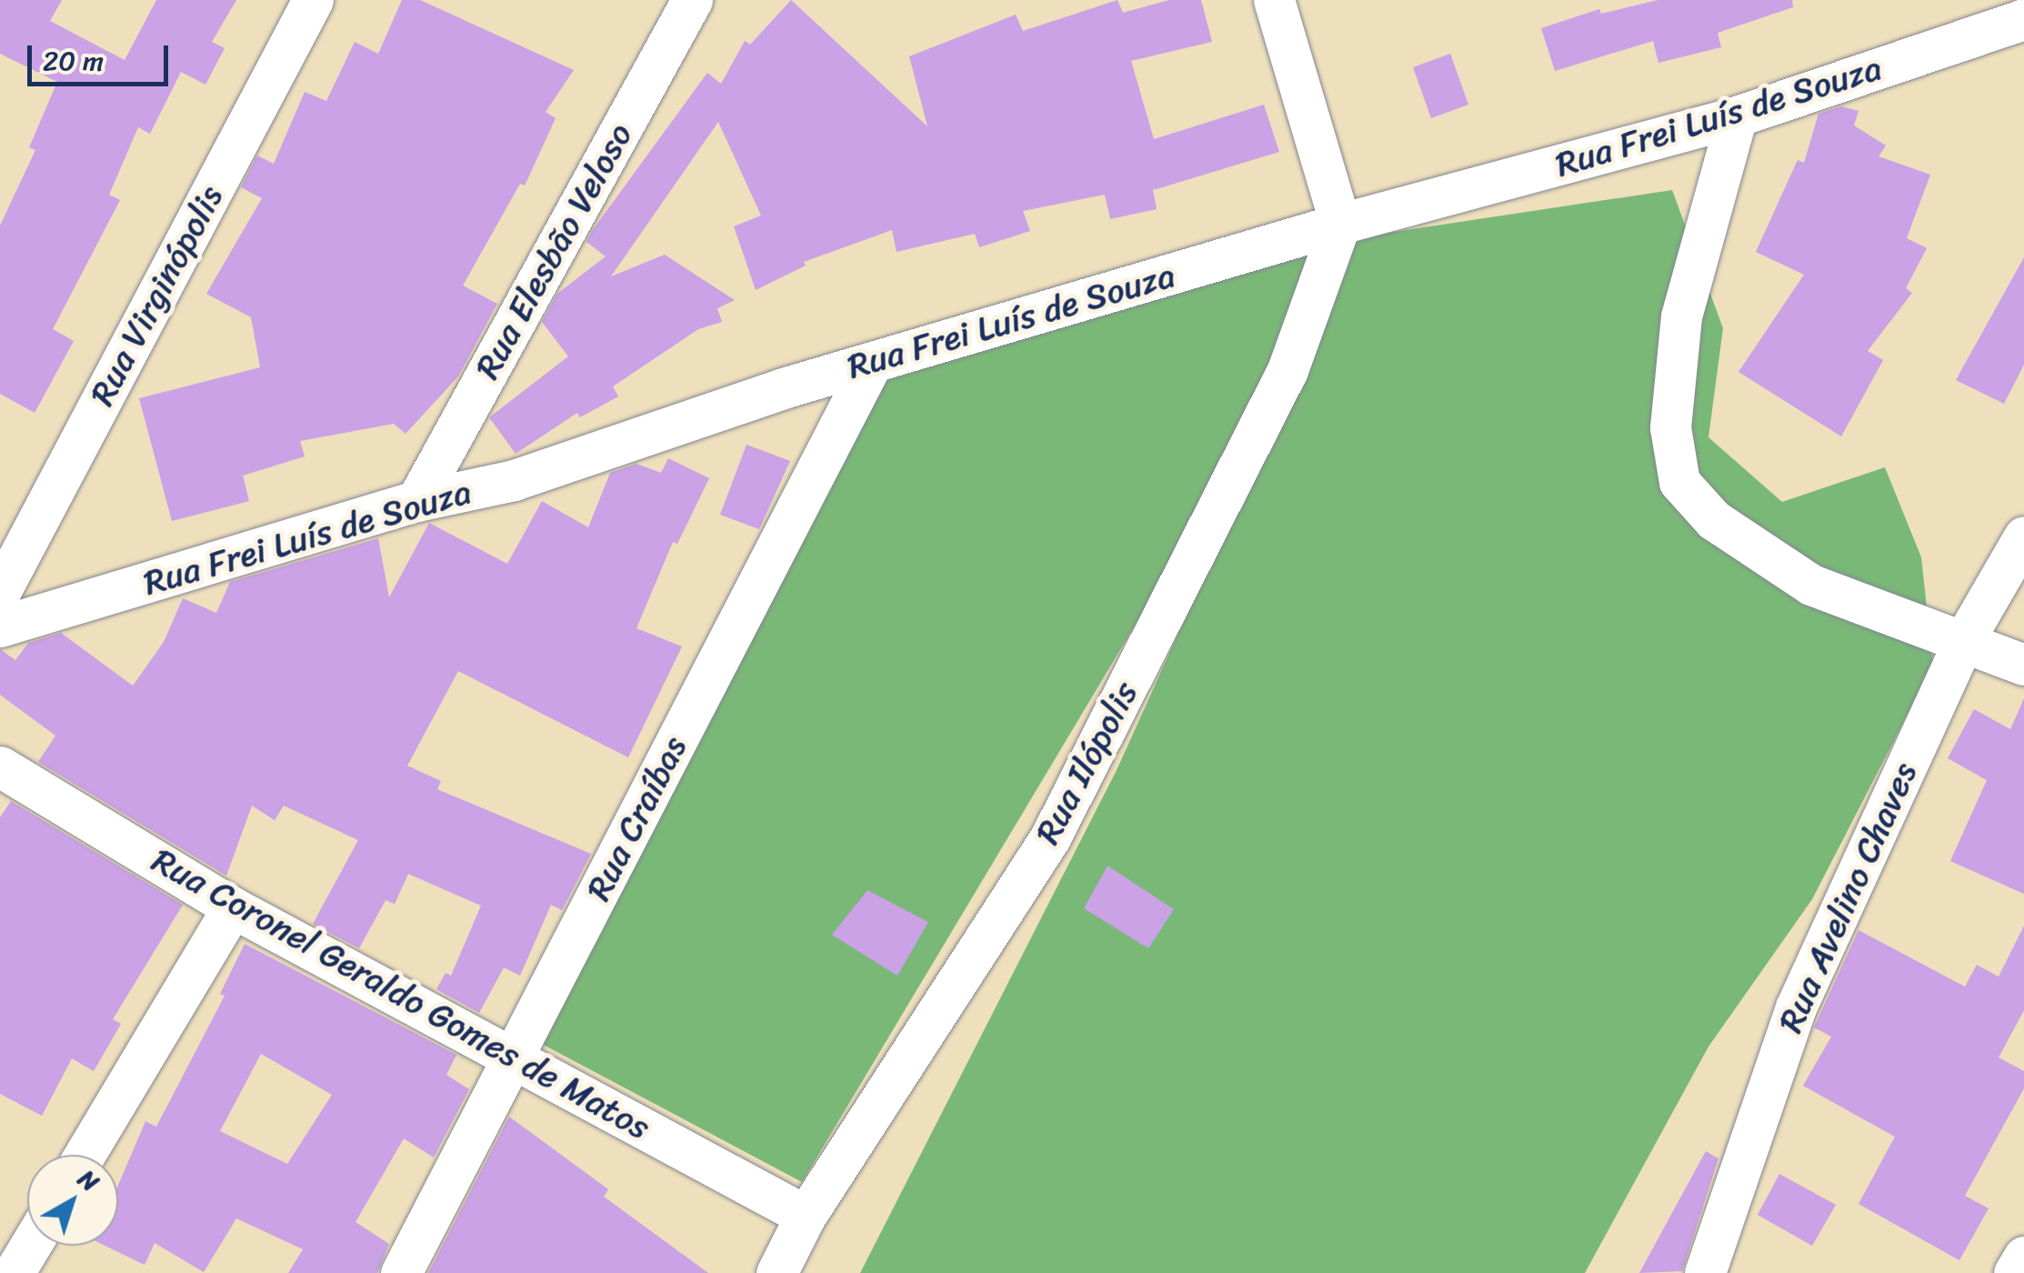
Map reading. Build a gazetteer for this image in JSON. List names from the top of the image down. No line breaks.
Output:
{"streets":{"street":["Rua Frei Luís de Souza","Rua Elesbão Veloso","Rua Virginópolis","Rua Ilópolis","Rua Craíbas","Rua Avelino Chaves","Rua Coronel Geraldo Gomes de Matos"]},"crossings":[["Rua Frei Luís de Souza","Rua Elesbão Veloso"],["Rua Frei Luís de Souza","Rua Ilópolis"],["Rua Frei Luís de Souza","Rua Craíbas"],["Rua Ilópolis","Rua Coronel Geraldo Gomes de Matos"],["Rua Craíbas","Rua Coronel Geraldo Gomes de Matos"]],"scale_bar":"20 m","north":"top right"}
